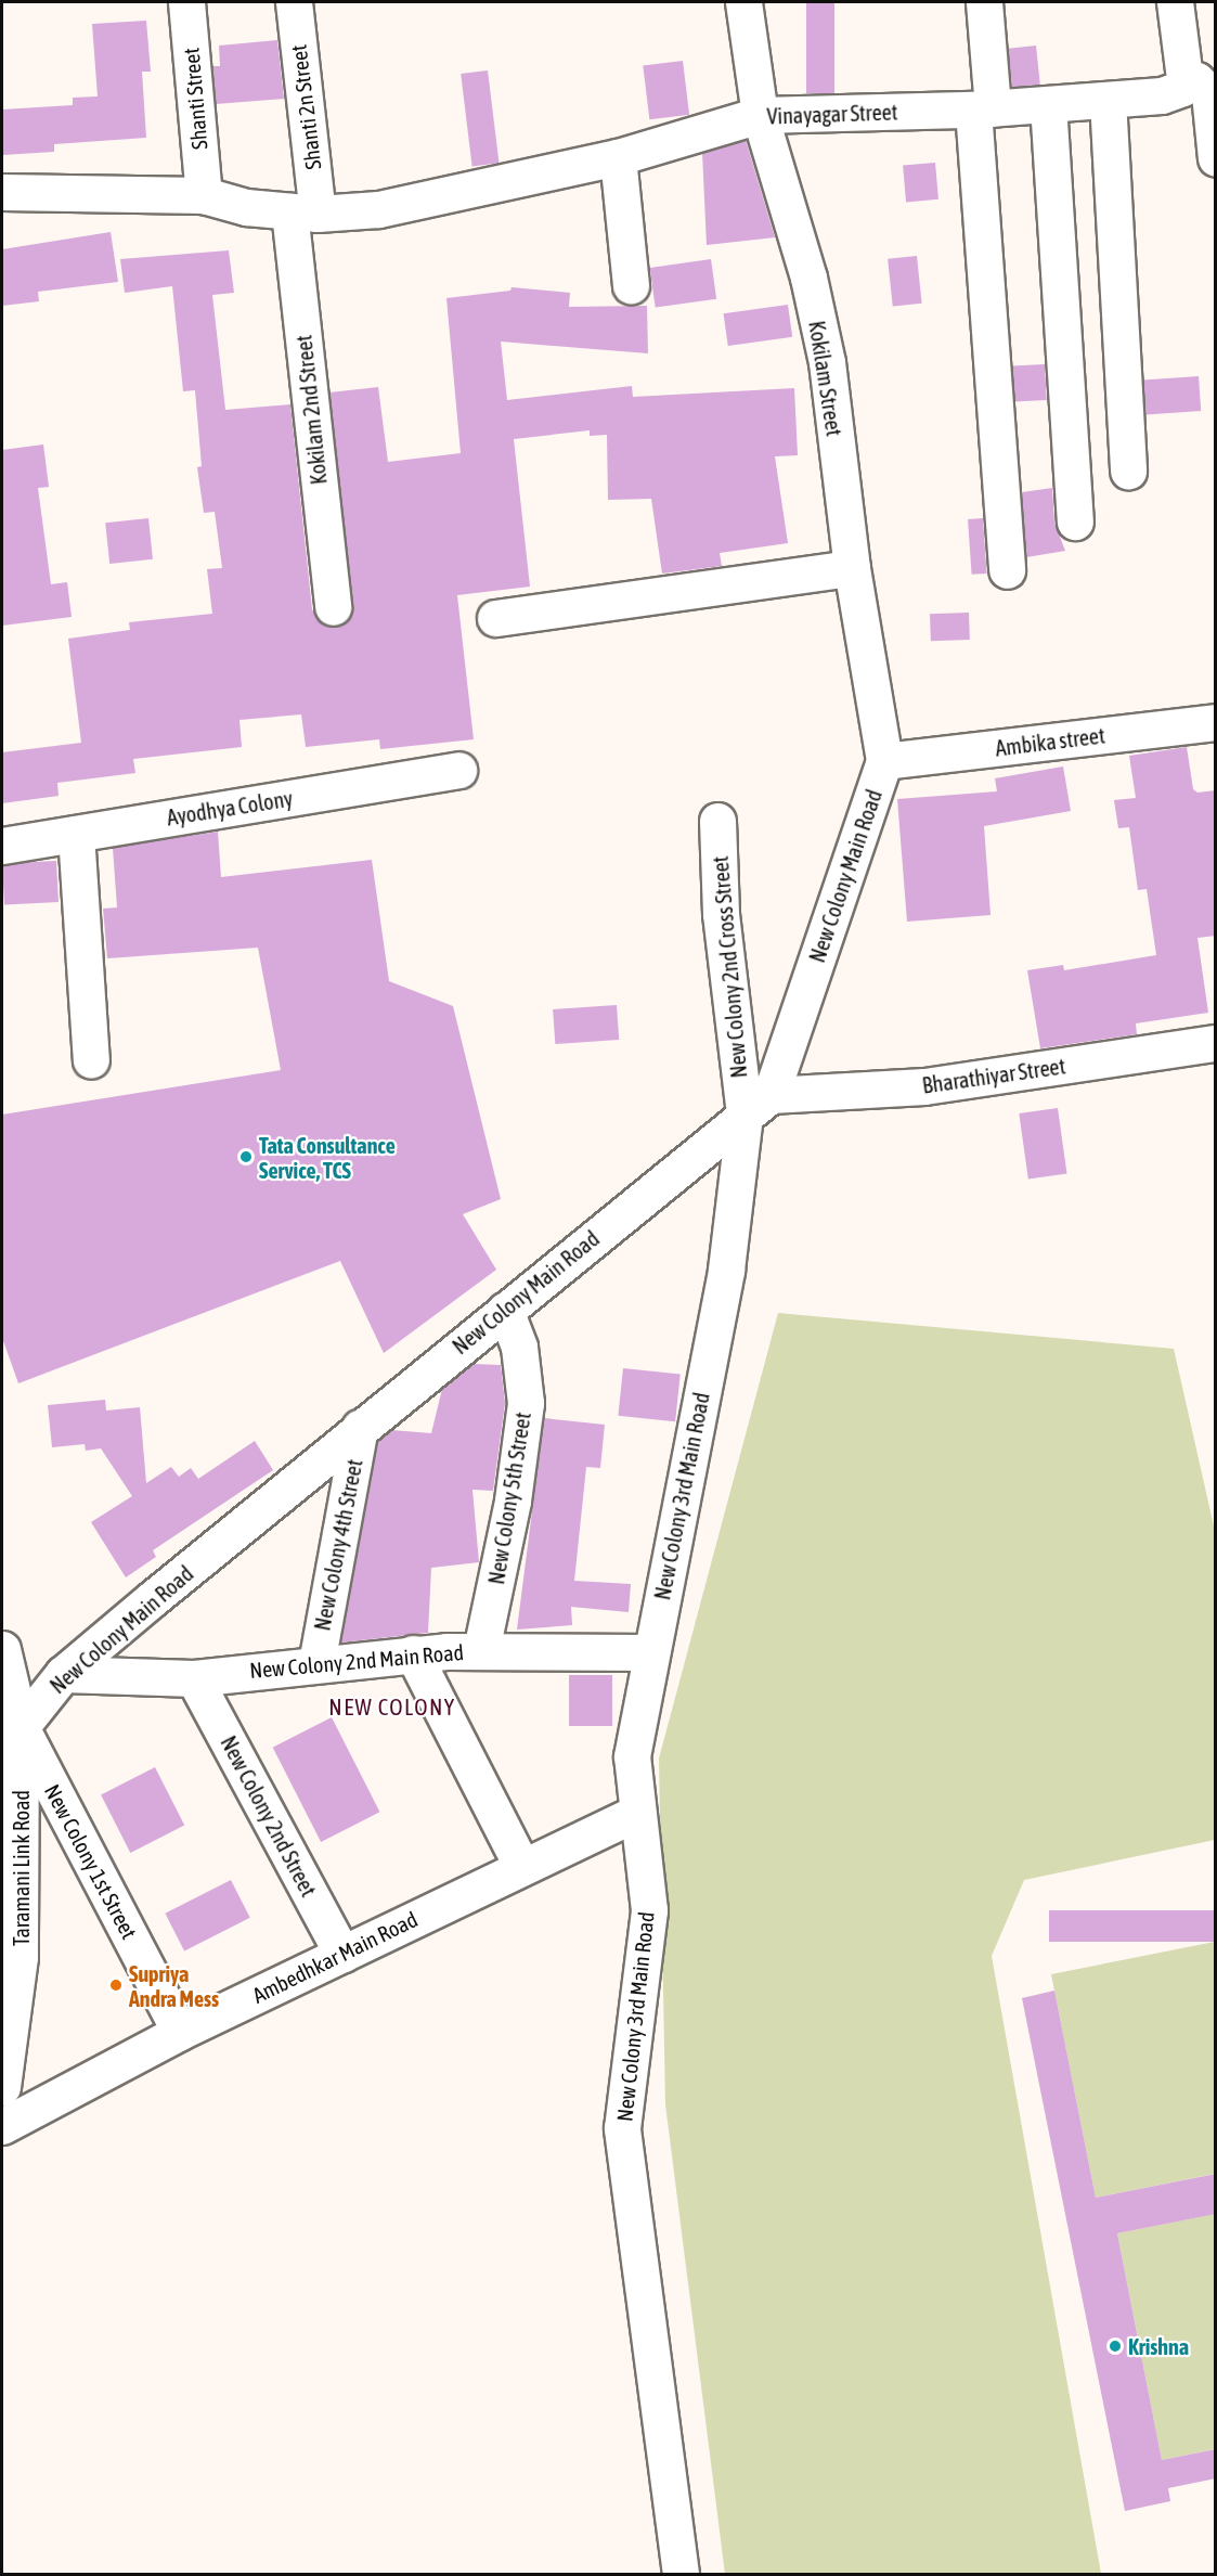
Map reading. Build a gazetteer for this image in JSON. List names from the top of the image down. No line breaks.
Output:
{"streets":{"street":["Shanti Street","Shanti 2n Street","Vinayagar Street","Kokilam Street","Kokilam 2nd Street","Ambika street","Ayodhya Colony","New Colony Main Road","New Colony 2nd Cross Street","Bharathiyar Street","New Colony 3rd Main Road","New Colony 5th Street","New Colony 4th Street","New Colony 2nd Main Road","New Colony 2nd Street","New Colony 1st Street","Taramani Link Road","Ambedhkar Main Road"]},"crossings":[["Shanti Street","Vinayagar Street"],["Shanti 2n Street","Vinayagar Street"],["Shanti 2n Street","Kokilam 2nd Street"],["Vinayagar Street","Kokilam Street"],["Vinayagar Street","Kokilam 2nd Street"],["Kokilam Street","Ambika street"],["Kokilam Street","New Colony Main Road"],["Ambika street","New Colony Main Road"],["New Colony Main Road","New Colony 2nd Cross Street"],["New Colony Main Road","Bharathiyar Street"],["New Colony Main Road","New Colony 3rd Main Road"],["New Colony Main Road","New Colony 5th Street"],["New Colony Main Road","New Colony 4th Street"],["New Colony Main Road","New Colony 2nd Main Road"],["New Colony Main Road","New Colony 1st Street"],["New Colony Main Road","Taramani Link Road"],["New Colony 2nd Cross Street","Bharathiyar Street"],["New Colony 2nd Cross Street","New Colony 3rd Main Road"],["Bharathiyar Street","New Colony 3rd Main Road"],["New Colony 3rd Main Road","New Colony 2nd Main Road"],["New Colony 3rd Main Road","Ambedhkar Main Road"],["New Colony 5th Street","New Colony 2nd Main Road"],["New Colony 4th Street","New Colony 2nd Main Road"],["New Colony 2nd Main Road","New Colony 2nd Street"],["New Colony 2nd Street","Ambedhkar Main Road"],["New Colony 1st Street","Taramani Link Road"],["New Colony 1st Street","Ambedhkar Main Road"]],"districts":["NEW COLONY"],"places":["Tata Consultance Service, TCS","Supriya Andra Mess","Krishna"]}
